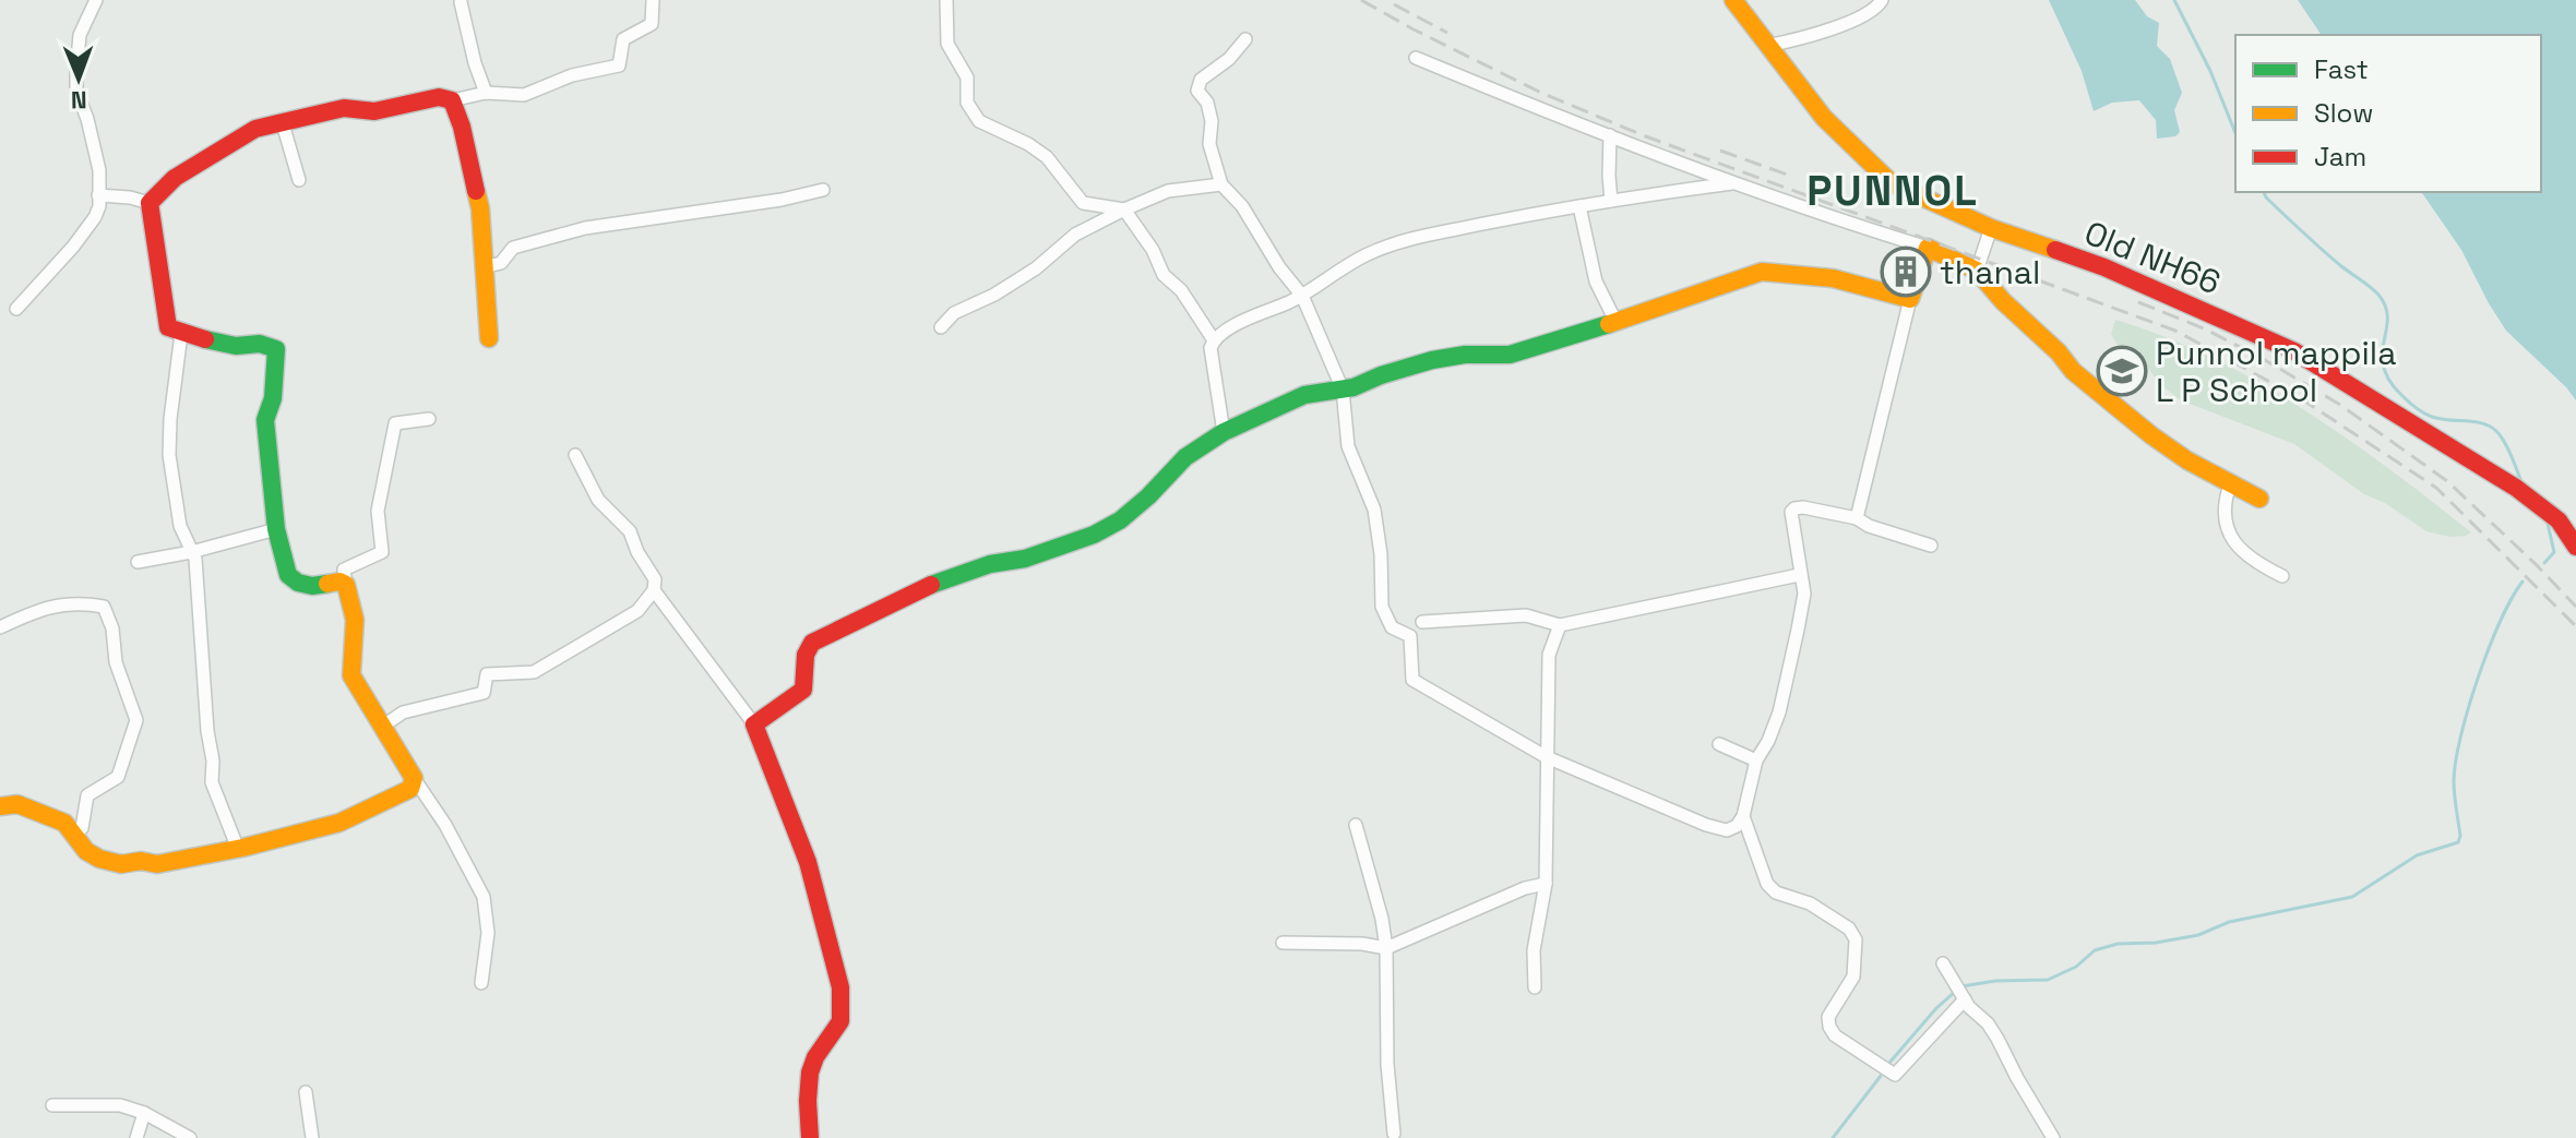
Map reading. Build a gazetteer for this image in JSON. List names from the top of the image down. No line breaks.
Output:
{"streets":{"street":["Old NH66"]},"districts":["PUNNOL"],"places":{"building":["thanal"],"school or university":["Punnol mappila L P School"]},"legend":["Fast","Slow","Jam"],"north":"bottom"}
